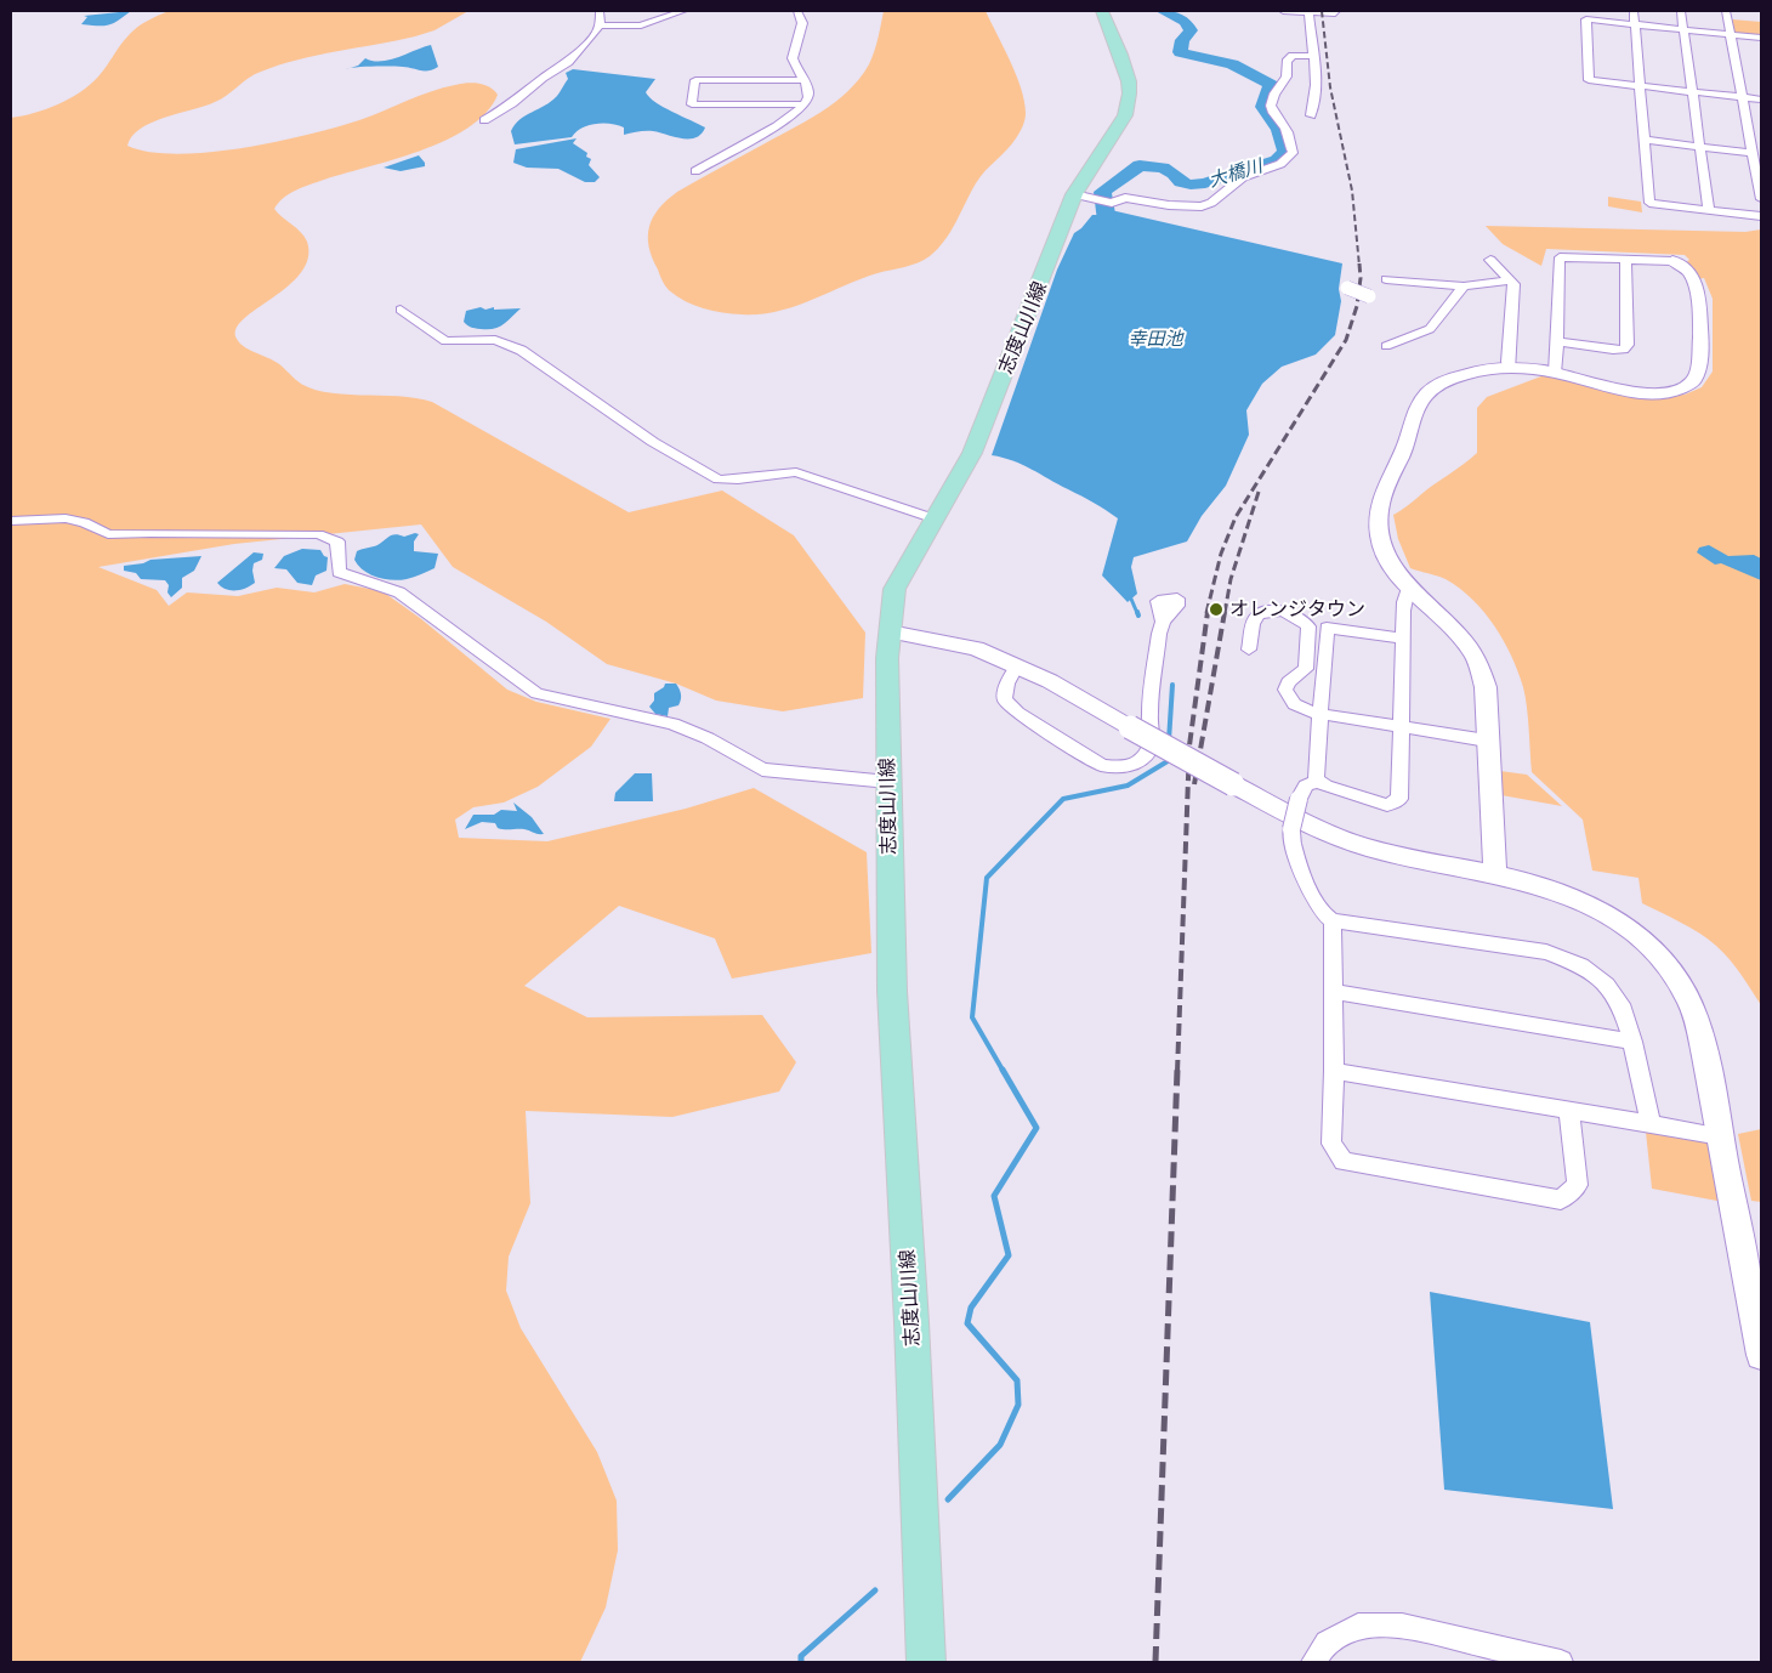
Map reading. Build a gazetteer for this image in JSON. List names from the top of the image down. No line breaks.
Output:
{"streets":{"main road":["志度山川線"]},"water":["大橋川","幸田池"],"places":["オレンジタウン"]}
